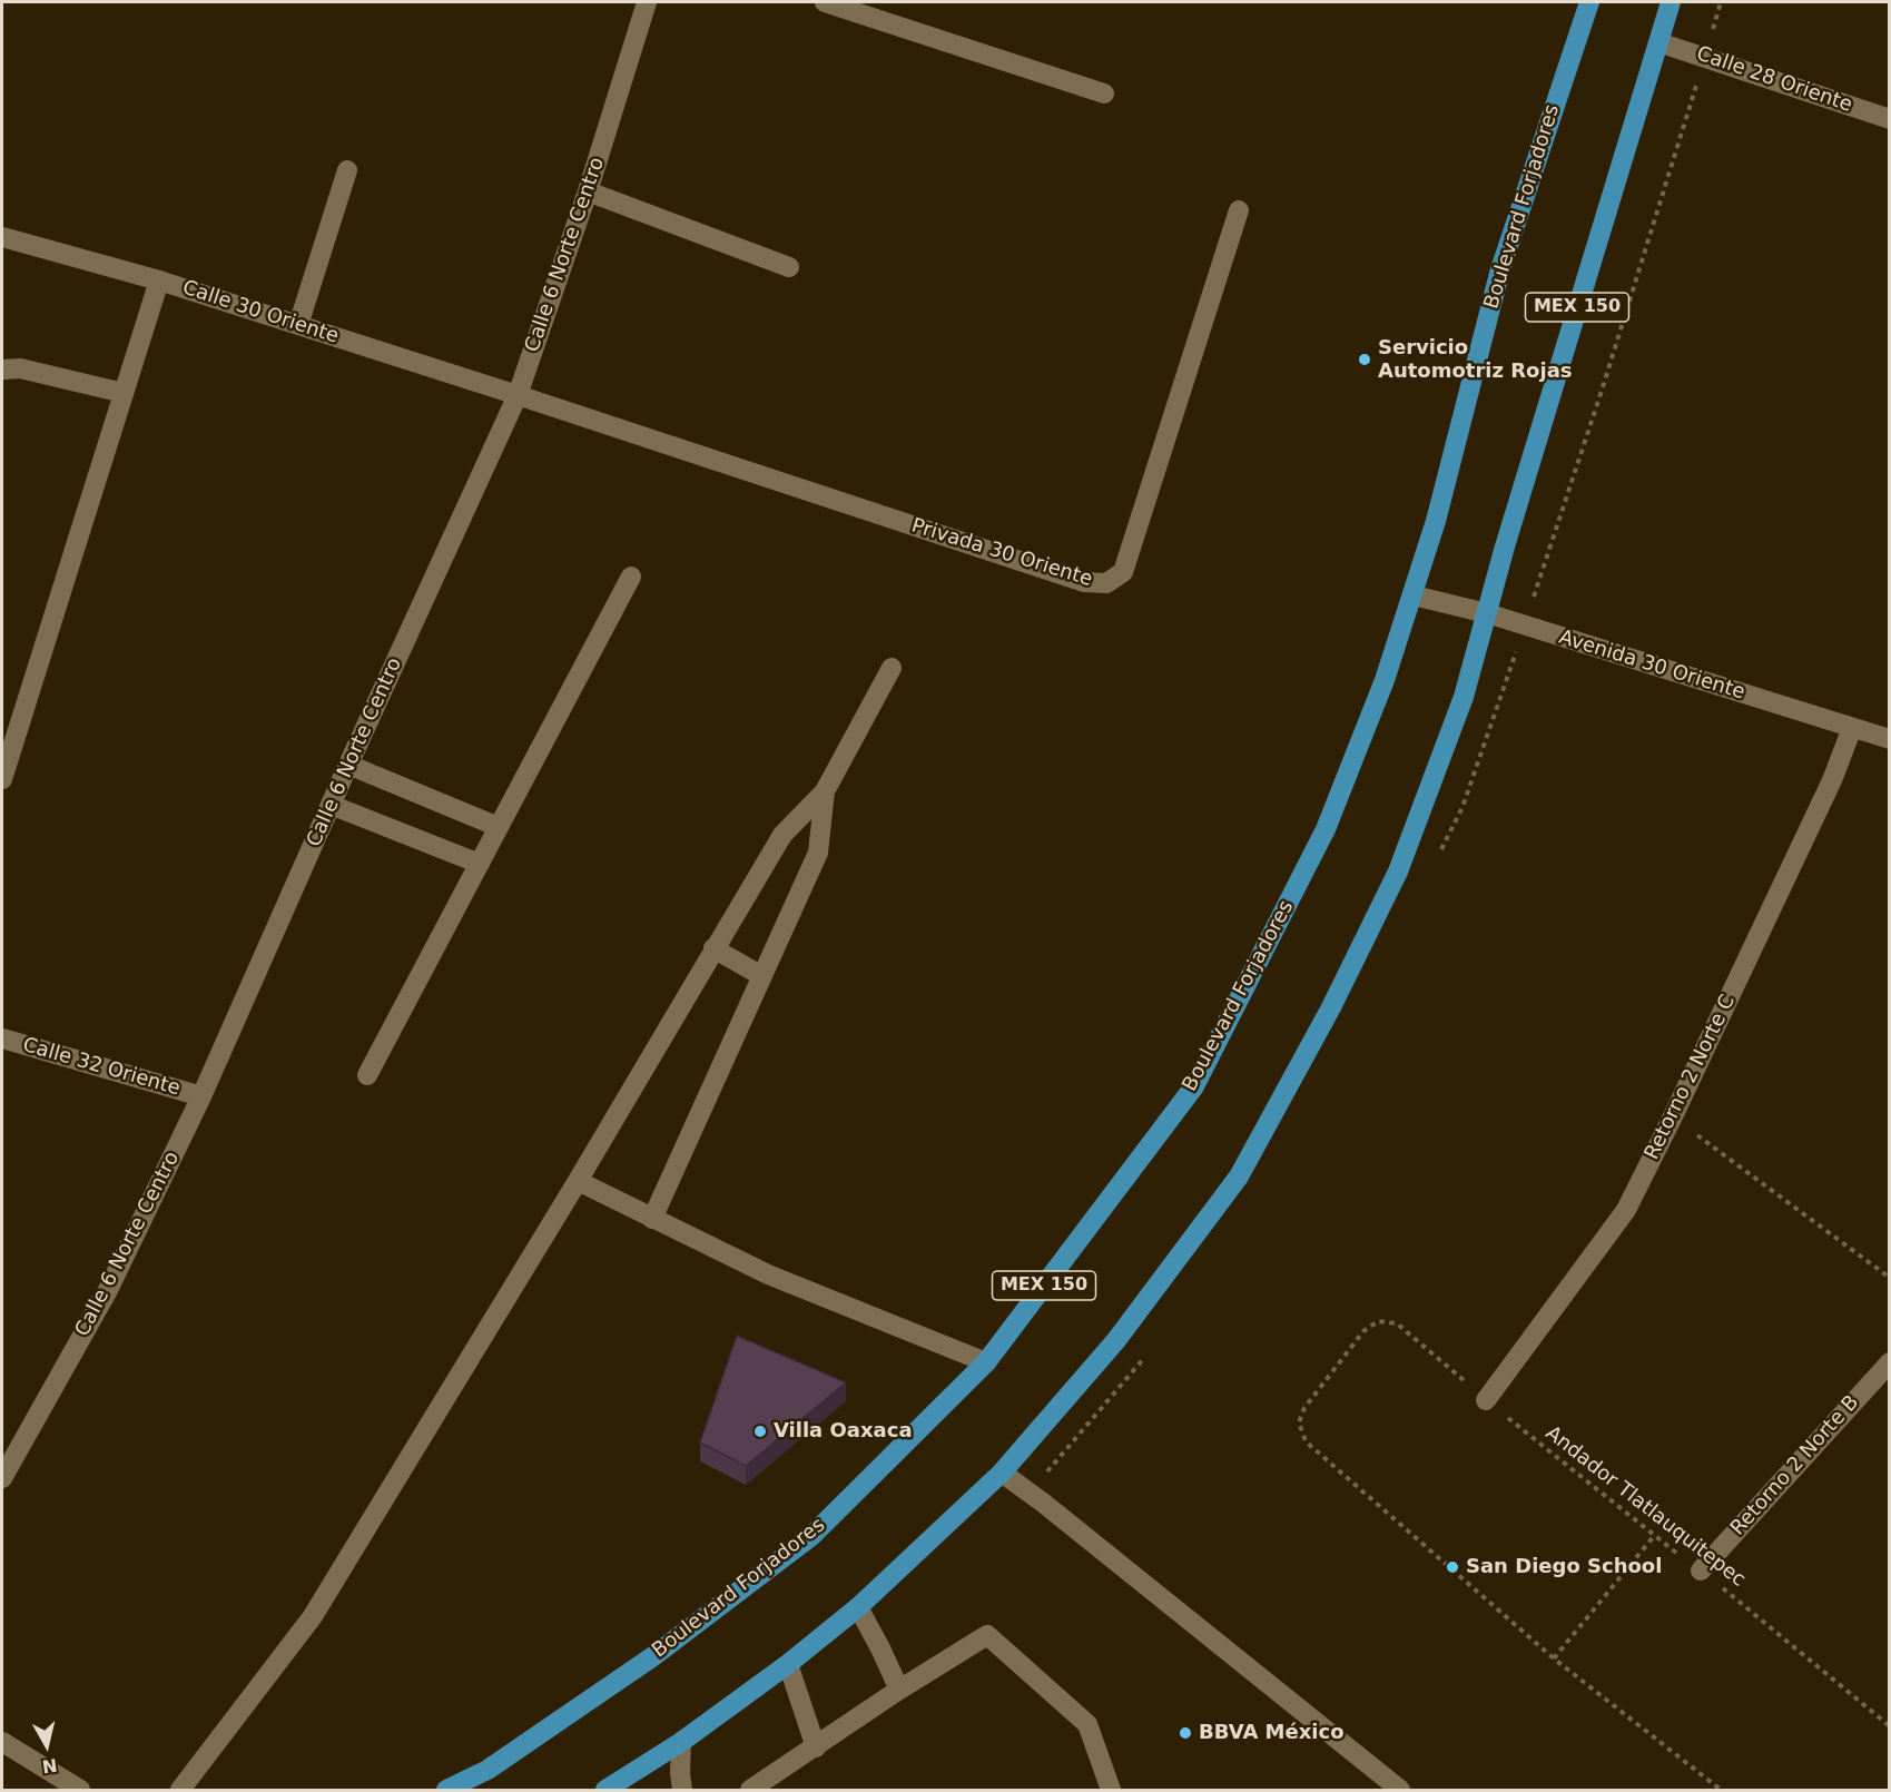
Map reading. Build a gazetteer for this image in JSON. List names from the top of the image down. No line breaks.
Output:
{"streets":{"main road":["Boulevard Forjadores","MEX 150"],"street":["Calle 28 Oriente","Calle 6 Norte Centro","Calle 30 Oriente","Privada 30 Oriente","Avenida 30 Oriente","Calle 32 Oriente","Retorno 2 Norte C","Retorno 2 Norte B"],"path":["Andador Tlatlauquitepec"]},"crossings":[["Calle 28 Oriente","MEX 150"],["Boulevard Forjadores","Avenida 30 Oriente"],["Calle 6 Norte Centro","Calle 30 Oriente"],["Calle 6 Norte Centro","Privada 30 Oriente"],["Calle 6 Norte Centro","Calle 32 Oriente"],["MEX 150","Avenida 30 Oriente"],["Calle 30 Oriente","Privada 30 Oriente"],["Avenida 30 Oriente","Retorno 2 Norte C"],["Retorno 2 Norte C","Andador Tlatlauquitepec"],["Retorno 2 Norte B","Andador Tlatlauquitepec"]],"places":["Servicio Automotriz Rojas","Villa Oaxaca","San Diego School","BBVA México"],"north":"bottom"}
